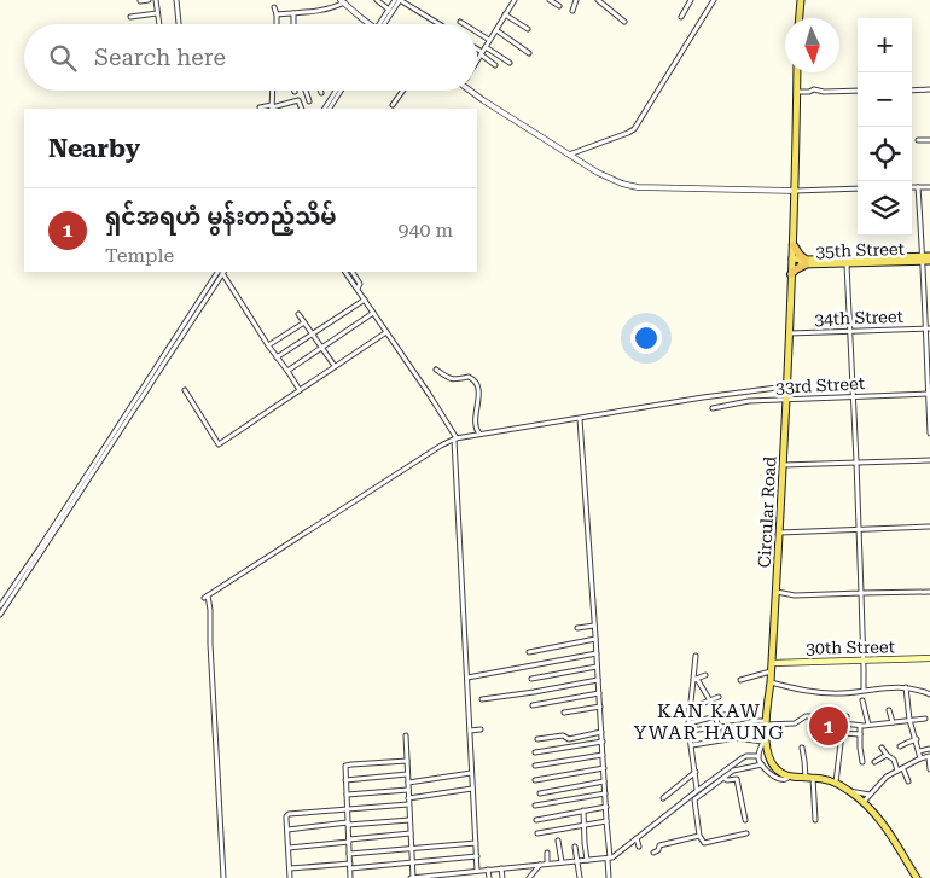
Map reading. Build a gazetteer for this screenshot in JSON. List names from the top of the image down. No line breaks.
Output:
{"streets":{"main road":["35th Street","Circular Road","30th Street"],"street":["34th Street","33rd Street"]},"crossings":[["35th Street","Circular Road"],["34th Street","Circular Road"],["33rd Street","Circular Road"],["Circular Road","30th Street"]],"districts":["KAN KAW YWAR HAUNG"],"north":"bottom","page":{"map_buttons":["+","−"],"search":"Search here","heading":"Nearby","list":[{"mark":"1","name":"ရှင်အရဟံ မွန်းတည့်သိမ်","note":"Temple","value":"940 m"}],"pins":"1"}}
